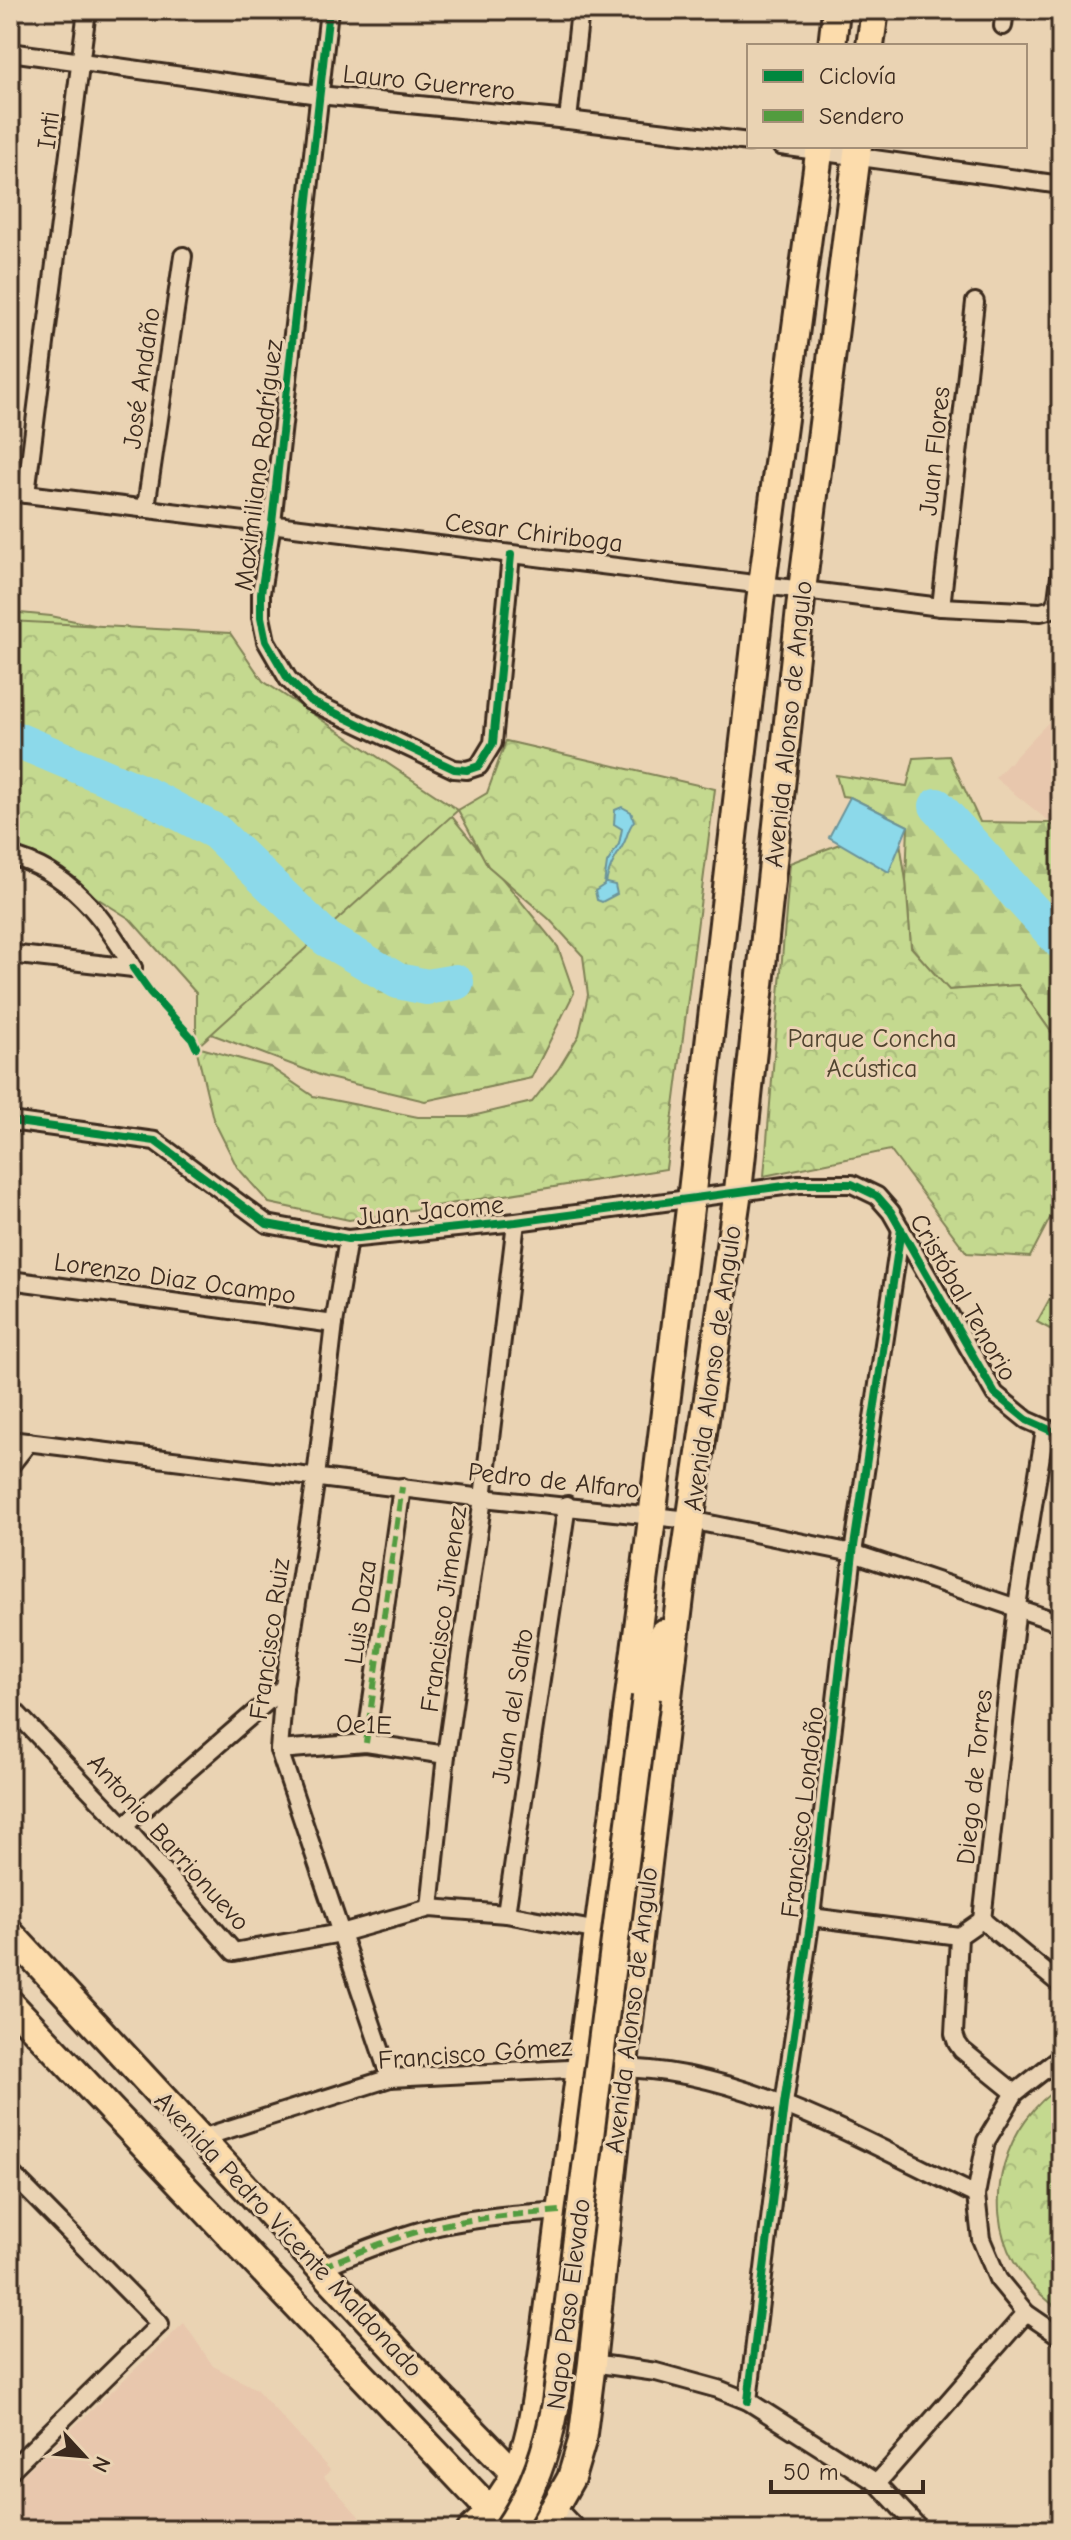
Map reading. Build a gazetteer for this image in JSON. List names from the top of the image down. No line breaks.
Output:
{"streets":{"main road":["Avenida Alonso de Angulo","Avenida Pedro Vicente Maldonado","Napo Paso Elevado"],"street":["Lauro Guerrero","Inti","José Andaño","Juan Flores","Maximiliano Rodríguez","Cesar Chiriboga","Juan Jacome","Lorenzo Diaz Ocampo","Cristóbal Tenorio","Pedro de Alfaro","Francisco Jimenez","Luis Daza","Francisco Ruiz","Juan del Salto","Oe1E","Diego de Torres","Francisco Londoño","Antonio Barrionuevo","Francisco Gómez"]},"crossings":[["Lauro Guerrero","Inti"],["Lauro Guerrero","Maximiliano Rodríguez"],["Inti","Cesar Chiriboga"],["José Andaño","Cesar Chiriboga"],["Juan Flores","Cesar Chiriboga"],["Maximiliano Rodríguez","Cesar Chiriboga"],["Cesar Chiriboga","Avenida Alonso de Angulo"],["Avenida Alonso de Angulo","Juan Jacome"],["Avenida Alonso de Angulo","Cristóbal Tenorio"],["Avenida Alonso de Angulo","Pedro de Alfaro"],["Avenida Alonso de Angulo","Antonio Barrionuevo"],["Avenida Alonso de Angulo","Francisco Gómez"],["Avenida Alonso de Angulo","Avenida Pedro Vicente Maldonado"],["Avenida Alonso de Angulo","Napo Paso Elevado"],["Juan Jacome","Cristóbal Tenorio"],["Juan Jacome","Francisco Jimenez"],["Juan Jacome","Francisco Ruiz"],["Lorenzo Diaz Ocampo","Francisco Ruiz"],["Cristóbal Tenorio","Diego de Torres"],["Cristóbal Tenorio","Francisco Londoño"],["Pedro de Alfaro","Francisco Jimenez"],["Pedro de Alfaro","Luis Daza"],["Pedro de Alfaro","Francisco Ruiz"],["Pedro de Alfaro","Juan del Salto"],["Pedro de Alfaro","Diego de Torres"],["Pedro de Alfaro","Francisco Londoño"],["Francisco Jimenez","Oe1E"],["Francisco Jimenez","Antonio Barrionuevo"],["Luis Daza","Oe1E"],["Francisco Ruiz","Oe1E"],["Francisco Ruiz","Antonio Barrionuevo"],["Francisco Ruiz","Francisco Gómez"],["Juan del Salto","Antonio Barrionuevo"],["Francisco Londoño","Francisco Gómez"],["Francisco Gómez","Avenida Pedro Vicente Maldonado"],["Avenida Pedro Vicente Maldonado","Napo Paso Elevado"]],"parks":["Parque Concha Acústica"],"legend":["Ciclovía","Sendero"],"scale_bar":"50 m","north":"bottom right"}
